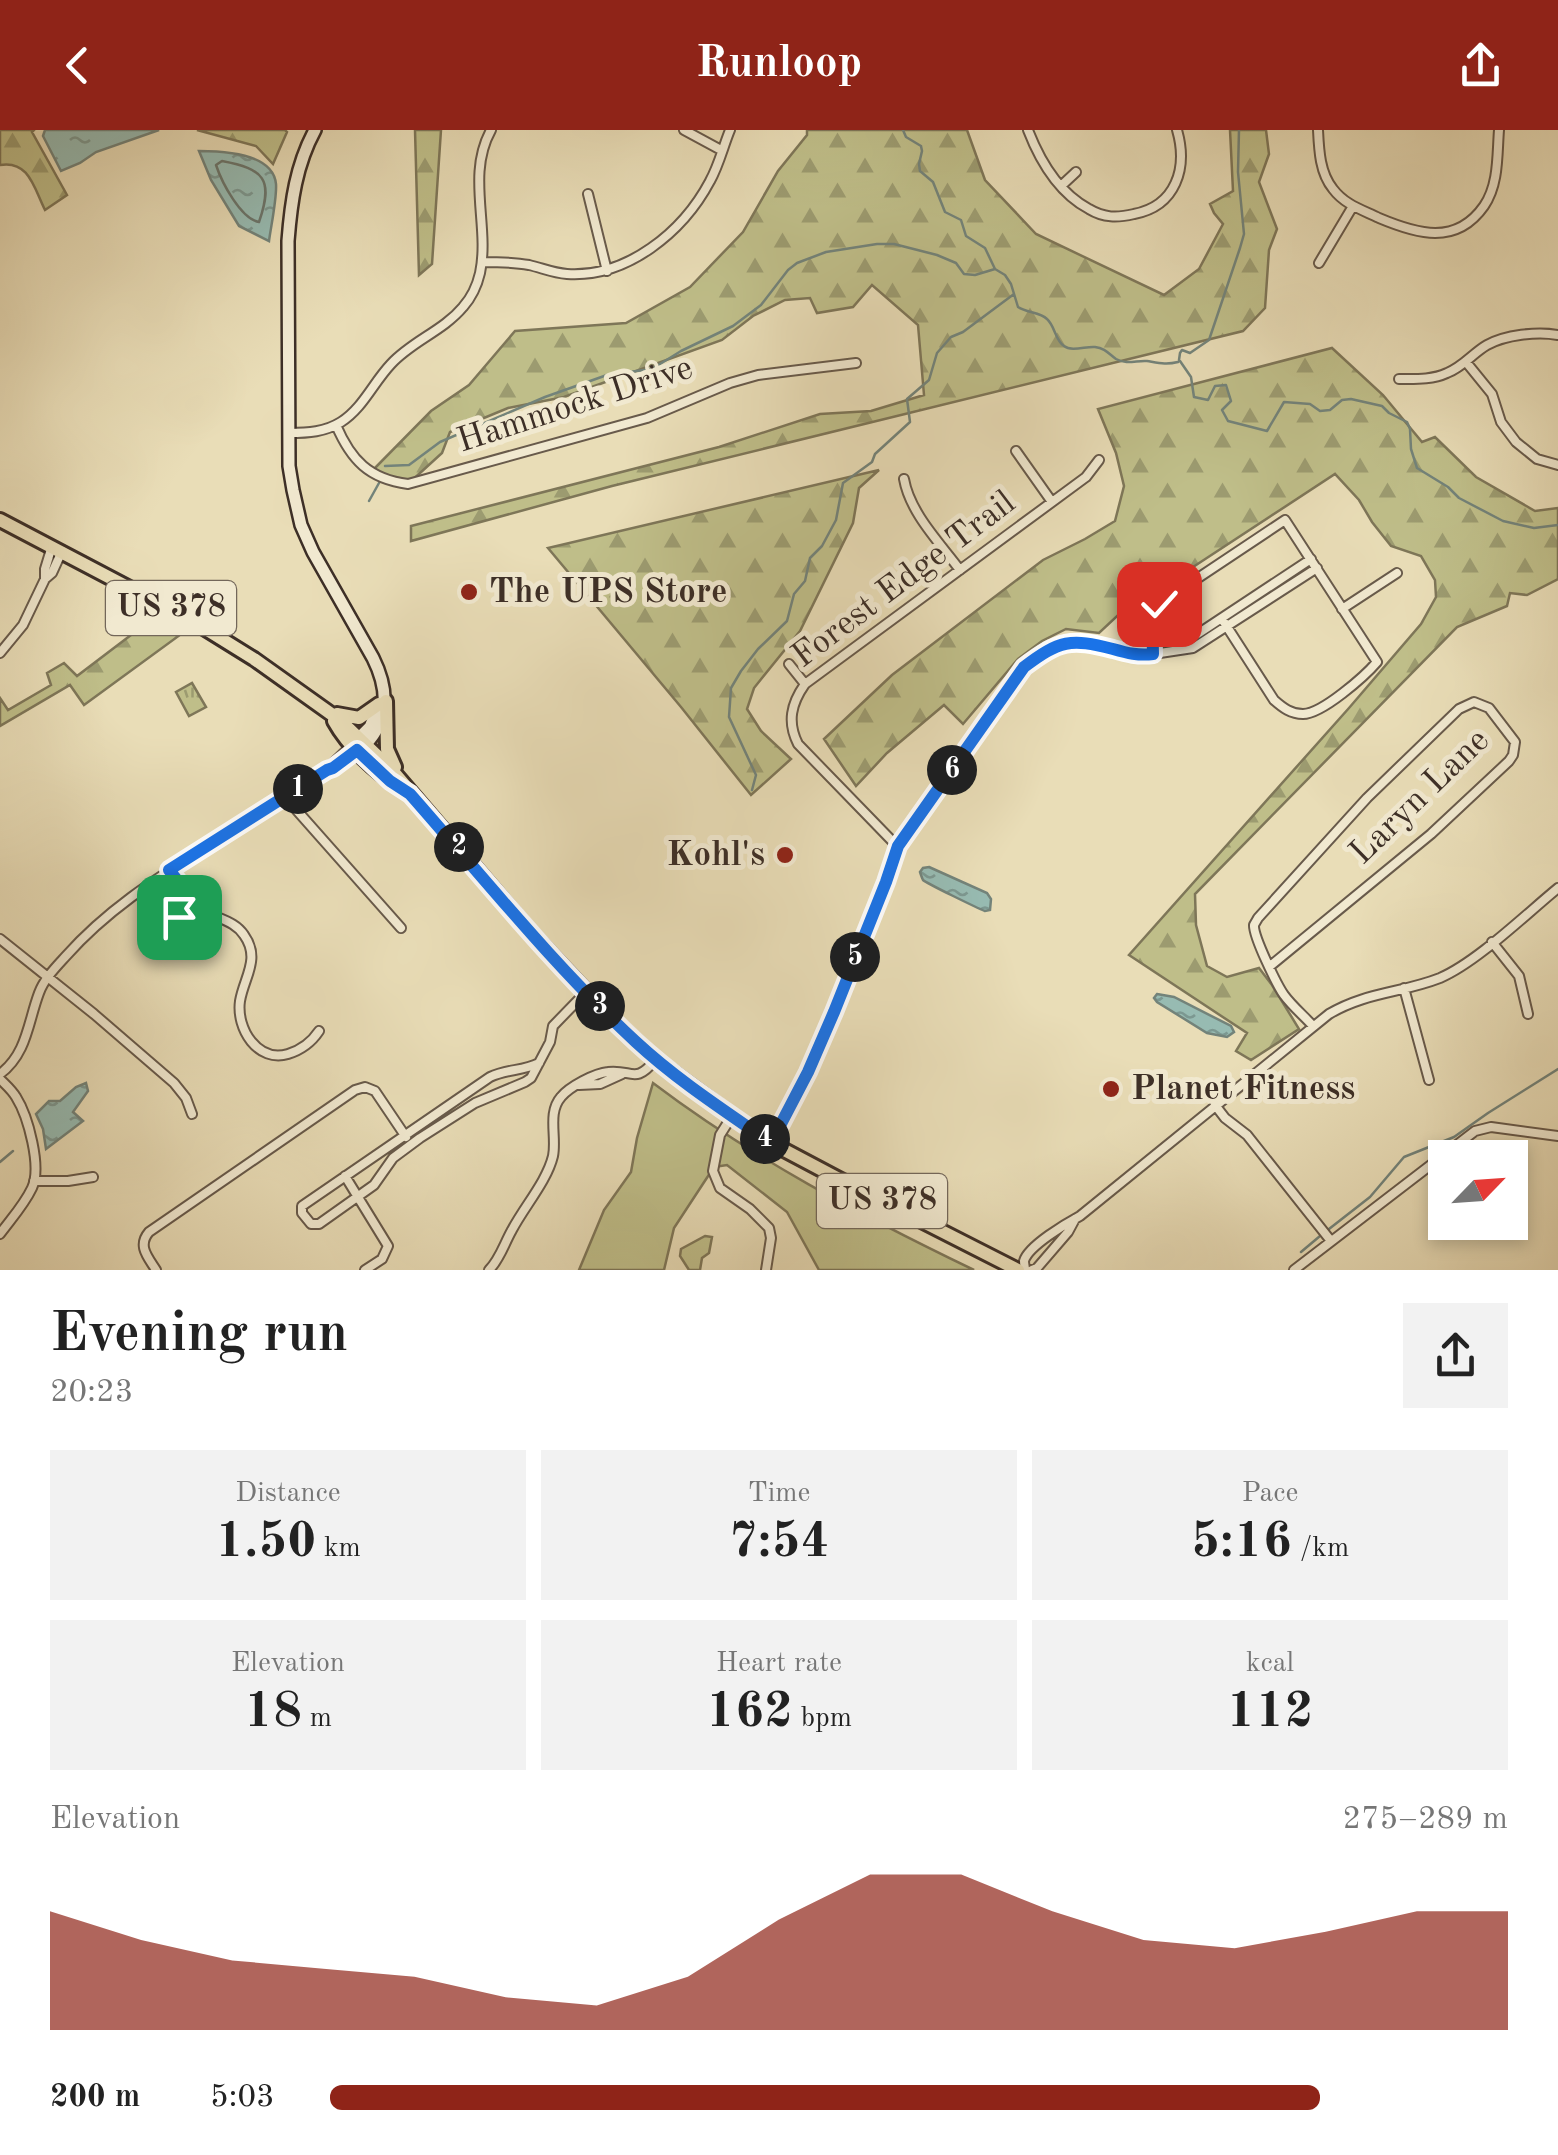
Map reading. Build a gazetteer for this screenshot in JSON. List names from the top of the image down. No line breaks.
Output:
{"streets":{"main road":["US 378"],"street":["Hammock Drive","Forest Edge Trail","Laryn Lane"]},"places":["The UPS Store","Kohl's","Planet Fitness"],"north":"top right","page":{"header":"Runloop","pins":["6","1","2","5","3","4"],"heading":["Evening run","20:23"],"stats":[["Distance","1.50 km"],["Time","7:54"],["Pace","5:16 /km"],["Elevation","18 m"],["Heart rate","162 bpm"],["kcal","112"]],"chart":["Elevation","275–289 m"],"list":[{"name":"200 m","note":"5:03"}]}}
